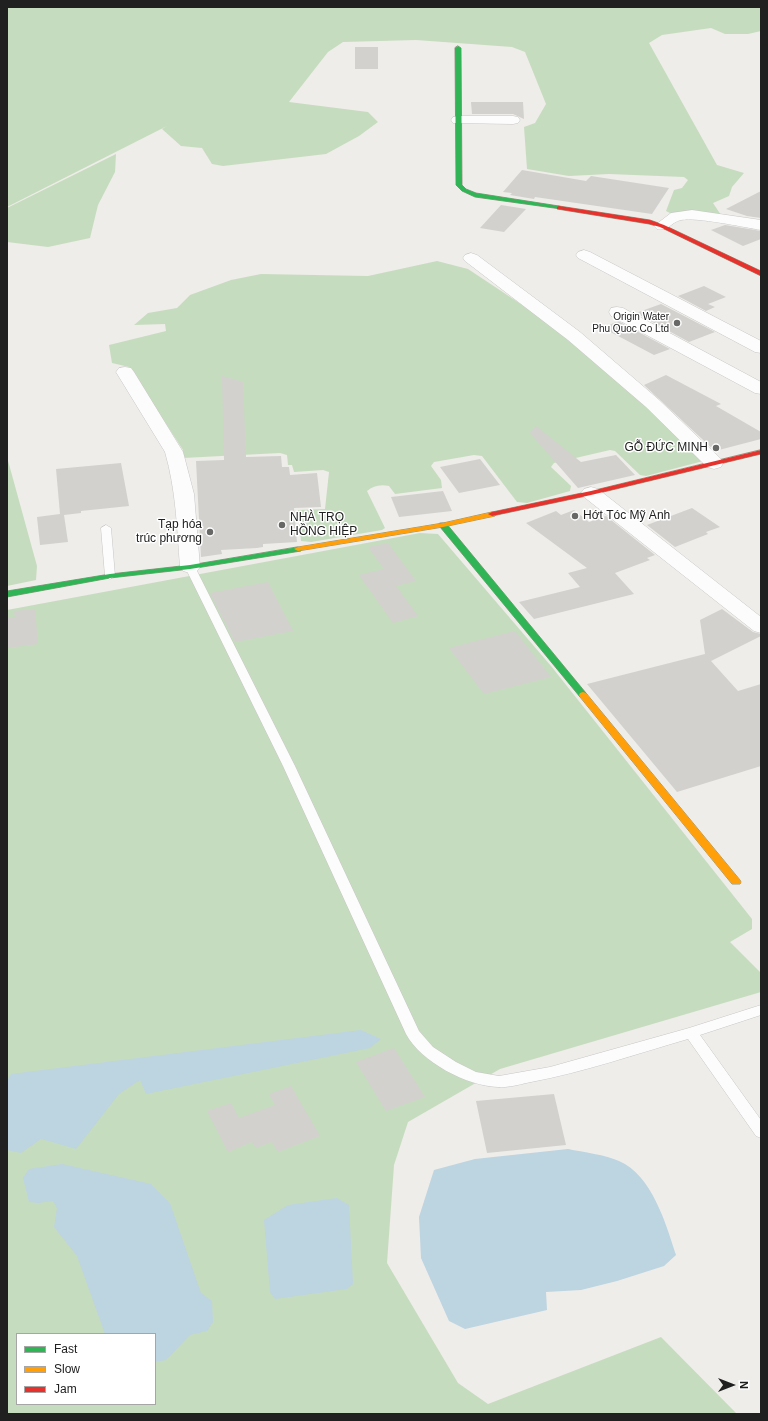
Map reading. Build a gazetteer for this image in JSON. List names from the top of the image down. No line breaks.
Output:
{"places":["Origin Water Phu Quoc Co Ltd","GỖ ĐỨC MINH","Hớt Tóc Mỹ Anh","NHÀ TRỌ HỒNG HIỆP","Tạp hóa trúc phương"],"legend":["Fast","Slow","Jam"],"north":"right"}
